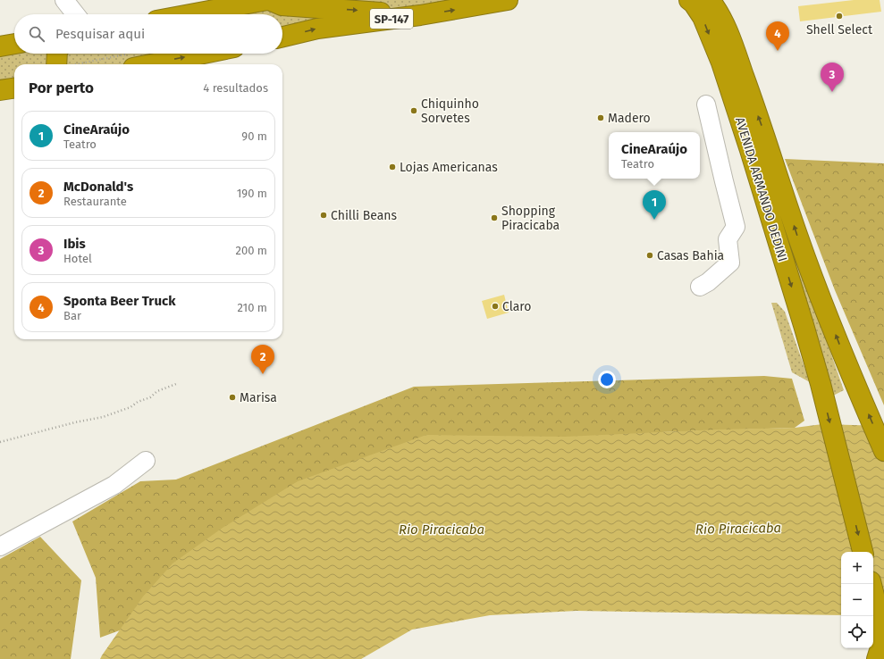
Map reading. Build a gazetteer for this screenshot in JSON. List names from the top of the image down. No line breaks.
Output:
{"streets":{"highway":["SP-147","AVENIDA ARMANDO DEDINI"]},"water":["Rio Piracicaba"],"places":["Shell Select","Chiquinho Sorvetes","Madero","Lojas Americanas","Chilli Beans","Shopping Piracicaba","Casas Bahia","Claro","Marisa"],"page":{"search":"Pesquisar aqui","pins":["4","3","1","2"],"heading":["Por perto","4 resultados"],"list":[{"mark":"1","name":"CineAraújo","note":"Teatro","value":"90 m"},{"mark":"2","name":"McDonald's","note":"Restaurante","value":"190 m"},{"mark":"3","name":"Ibis","note":"Hotel","value":"200 m"},{"mark":"4","name":"Sponta Beer Truck","note":"Bar","value":"210 m"}],"popup":["CineAraújo","Teatro"],"map_buttons":["+","−"]}}
